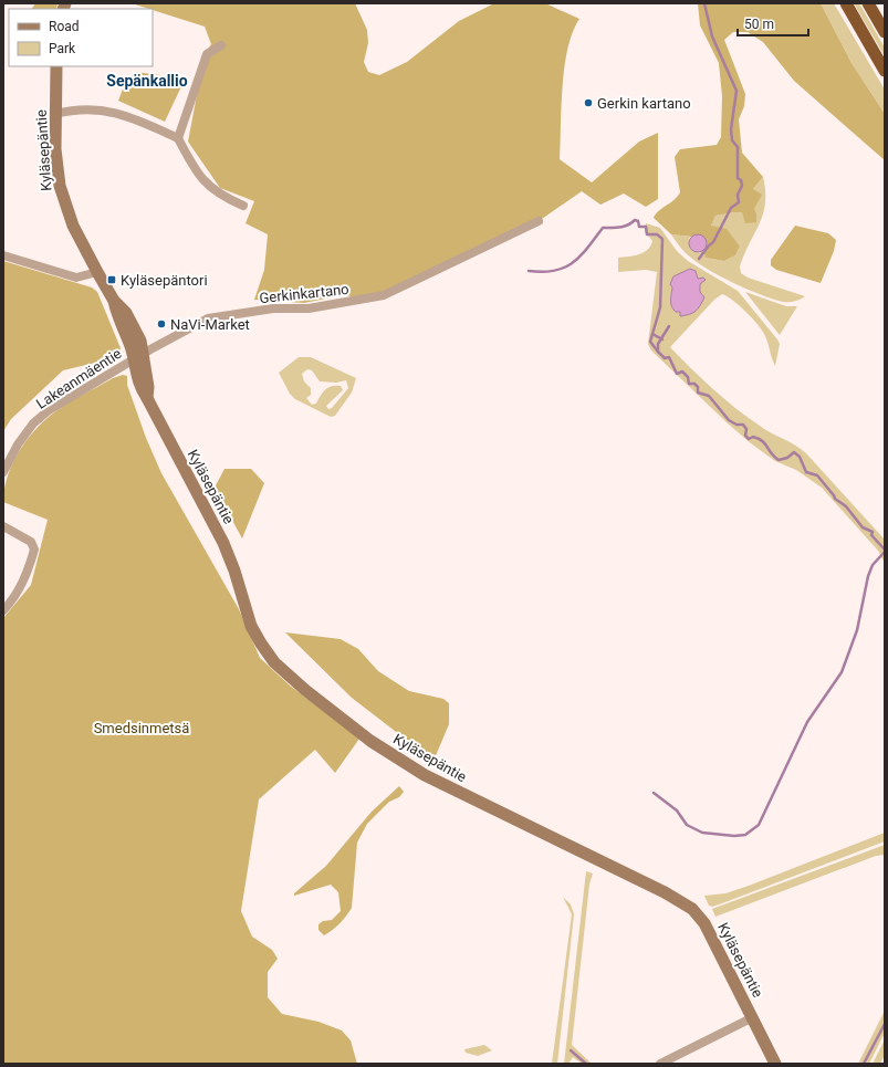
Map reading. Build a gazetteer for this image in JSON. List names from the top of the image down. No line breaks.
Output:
{"streets":{"main road":["Kyläsepäntie"],"street":["Gerkinkartano","Lakeanmäentie"]},"crossings":[["Kyläsepäntie","Gerkinkartano"],["Kyläsepäntie","Lakeanmäentie"],["Gerkinkartano","Lakeanmäentie"]],"districts":["Sepänkallio"],"parks":["Smedsinmetsä"],"places":{"other":["Gerkin kartano","NaVi-Market"],"transit":["Kyläsepäntori"]},"legend":["Road","Park"],"scale_bar":"50 m"}
